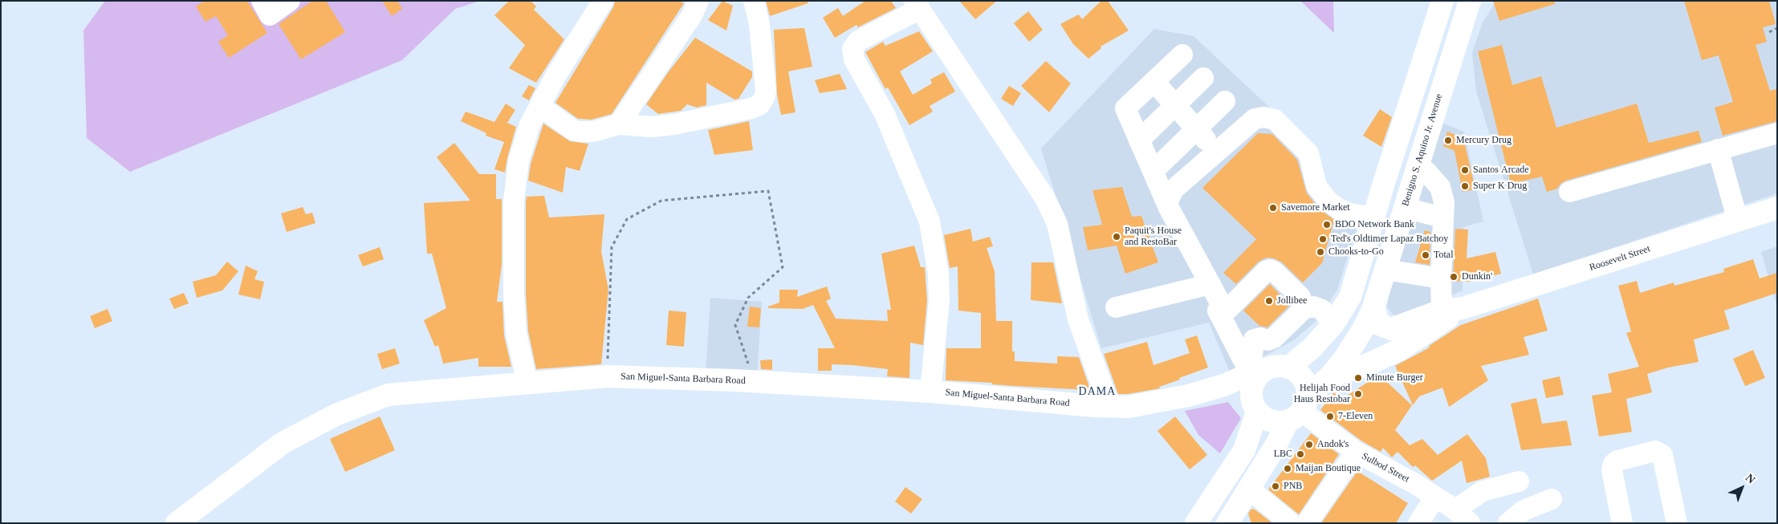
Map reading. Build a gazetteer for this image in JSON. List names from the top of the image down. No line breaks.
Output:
{"streets":{"main road":["Benigno S. Aquino Jr. Avenue","Roosevelt Street","San Miguel-Santa Barbara Road"],"street":["Sulbod Street"]},"crossings":[["Benigno S. Aquino Jr. Avenue","Roosevelt Street"],["Benigno S. Aquino Jr. Avenue","San Miguel-Santa Barbara Road"],["Benigno S. Aquino Jr. Avenue","Sulbod Street"],["San Miguel-Santa Barbara Road","Sulbod Street"]],"districts":["DAMA"],"places":["Mercury Drug","Santos Arcade","Super K Drug","Savemore Market","BDO Network Bank","Paquit's House and RestoBar","Ted's Oldtimer Lapaz Batchoy","Chooks-to-Go","Total","Dunkin'","Jollibee","Minute Burger","Helijah Food Haus Restobar","7-Eleven","Andok's","LBC","Maijan Boutique","PNB"],"north":"top right"}
